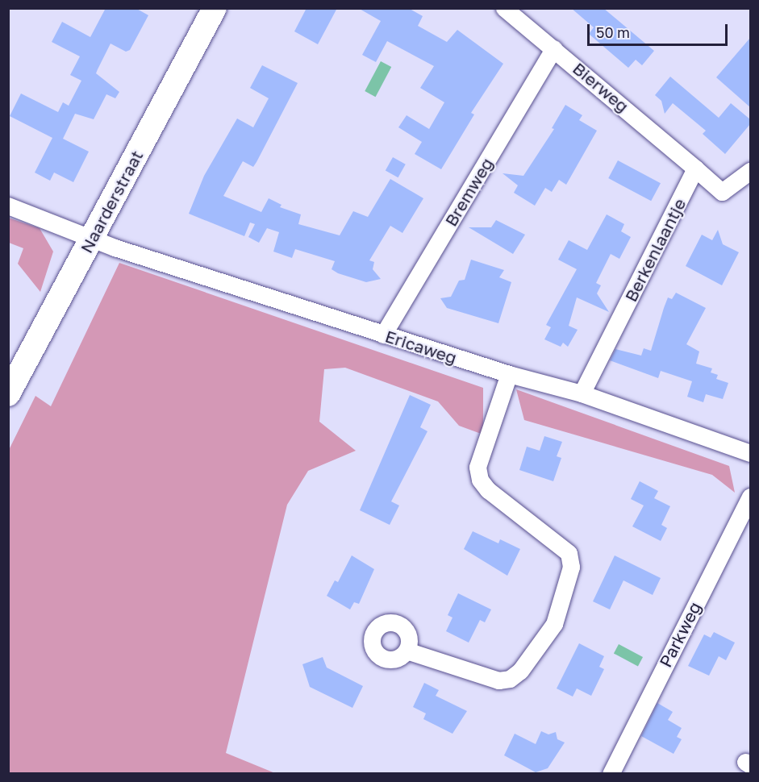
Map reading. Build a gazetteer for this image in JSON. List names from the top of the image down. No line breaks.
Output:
{"streets":{"street":["Bierweg","Bremweg","Naarderstraat","Berkenlaantje","Ericaweg","Parkweg"]},"crossings":[["Bierweg","Bremweg"],["Bierweg","Berkenlaantje"],["Bremweg","Ericaweg"],["Naarderstraat","Ericaweg"],["Berkenlaantje","Ericaweg"]],"scale_bar":"50 m"}
